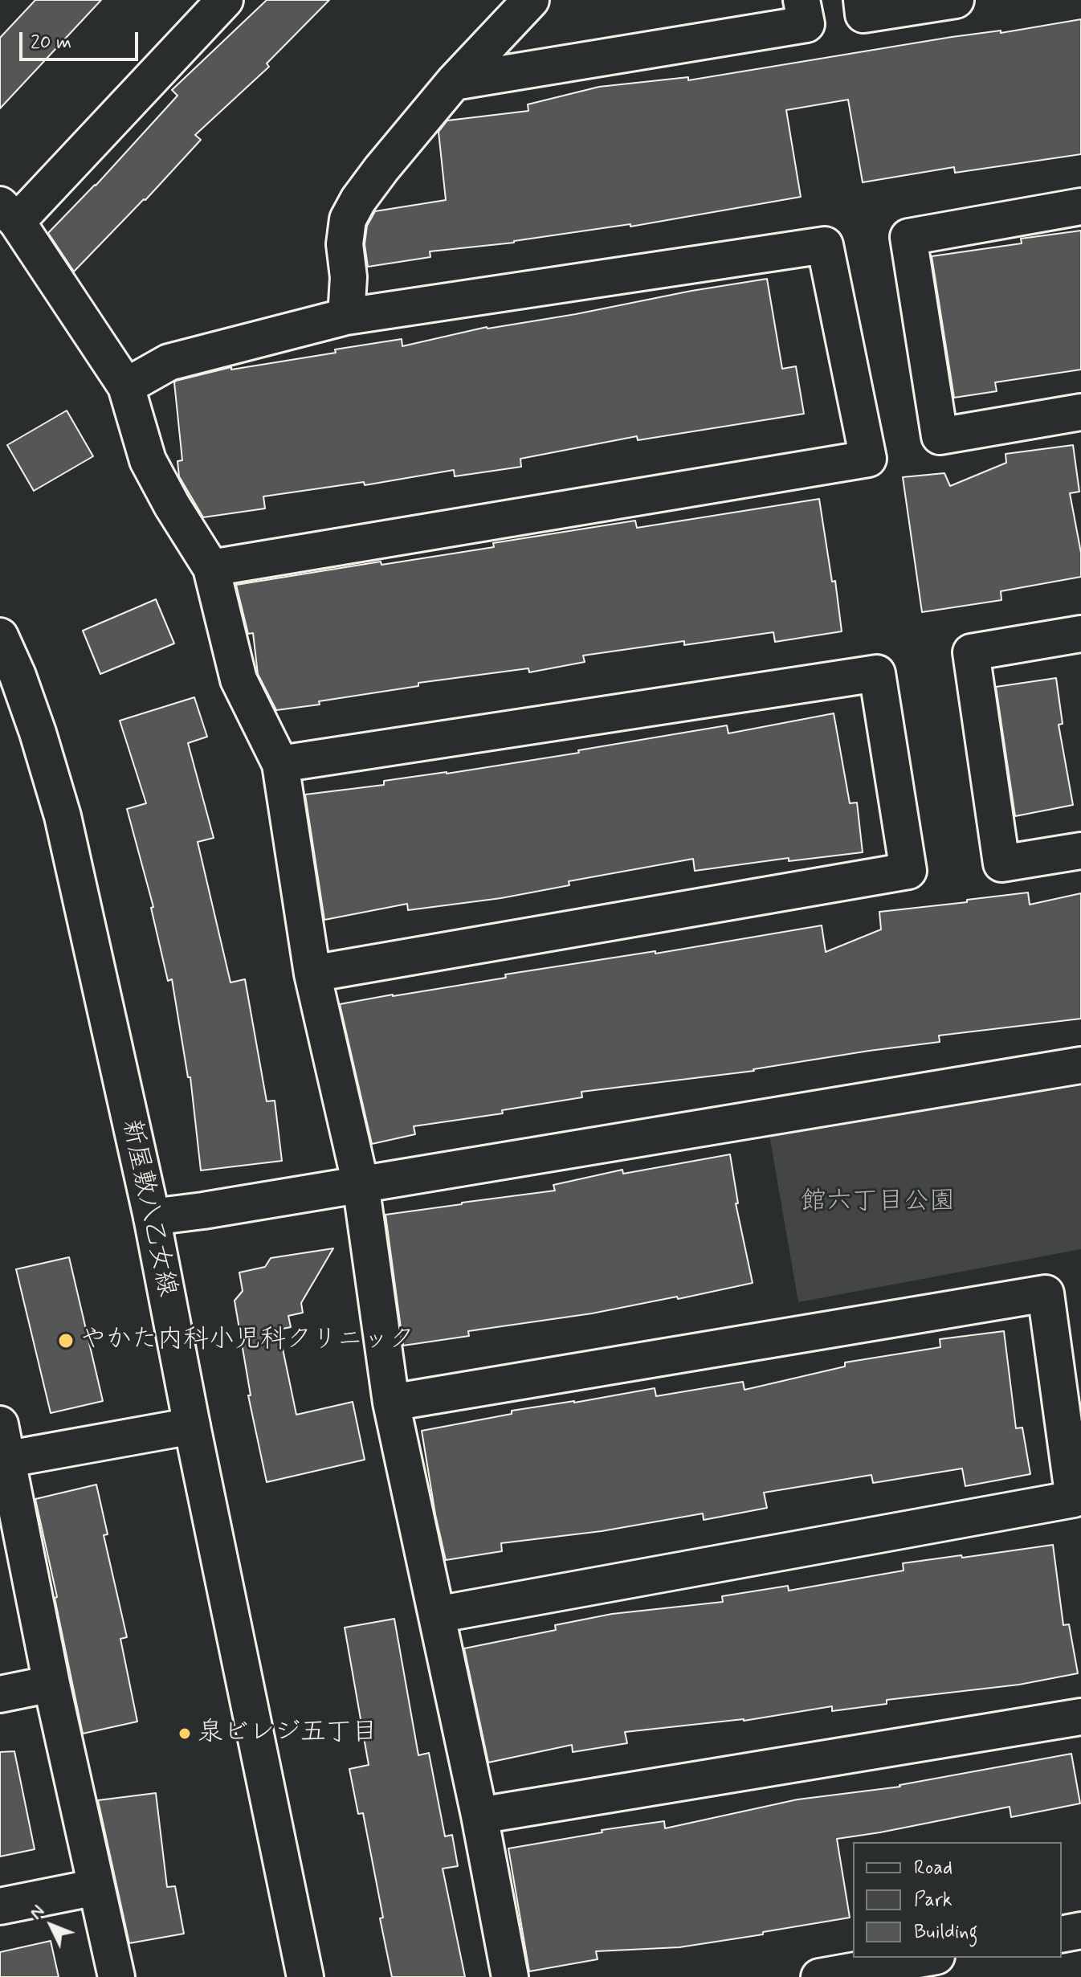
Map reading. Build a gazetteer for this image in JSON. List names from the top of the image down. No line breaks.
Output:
{"streets":{"street":["新屋敷八乙女線"]},"parks":["館六丁目公園"],"places":["やかた内科小児科クリニック","泉ビレジ五丁目"],"legend":["Road","Park","Building"],"scale_bar":"20 m","north":"top left"}
